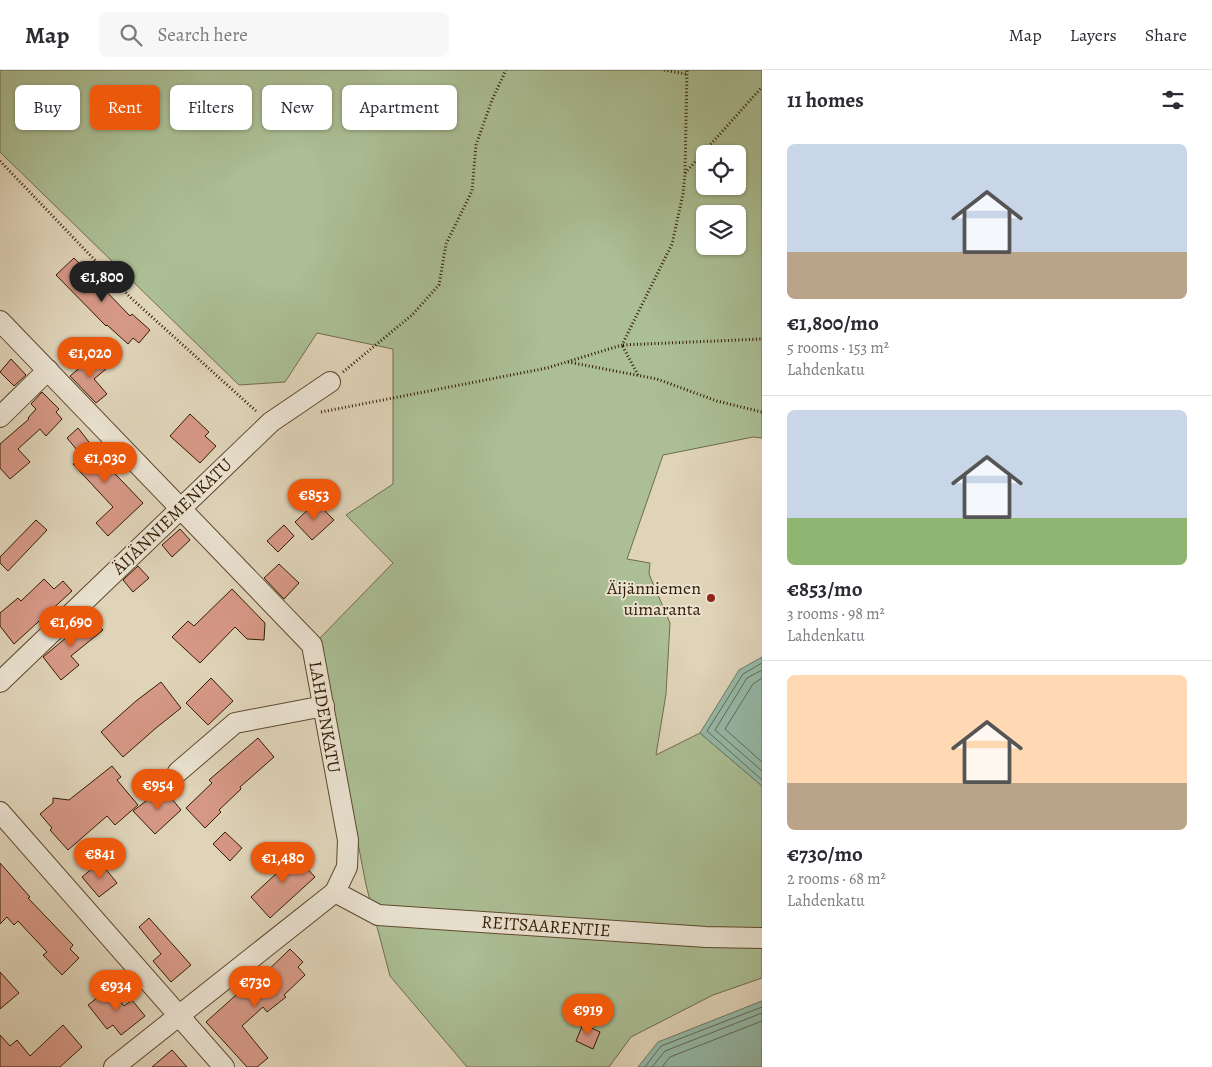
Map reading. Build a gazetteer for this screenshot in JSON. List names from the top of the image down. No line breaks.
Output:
{"streets":{"street":["ÄIJÄNNIEMENKATU","LAHDENKATU","REITSAARENTIE"]},"crossings":[["ÄIJÄNNIEMENKATU","LAHDENKATU"],["LAHDENKATU","REITSAARENTIE"]],"places":["Äijänniemen uimaranta"],"page":{"header":"Map","search":"Search here","nav":["Map","Layers","Share"],"heading":"11 homes","chip":["Buy","Rent","Filters","New","Apartment"],"list":[{"name":"€1,800/mo","note":"5 rooms · 153 m² · Lahdenkatu"},{"name":"€853/mo","note":"3 rooms · 98 m² · Lahdenkatu"},{"name":"€730/mo","note":"2 rooms · 68 m² · Lahdenkatu"}],"price":["€1,800","€1,020","€1,030","€853","€1,690","€954","€841","€1,480","€730","€934","€919"]}}
